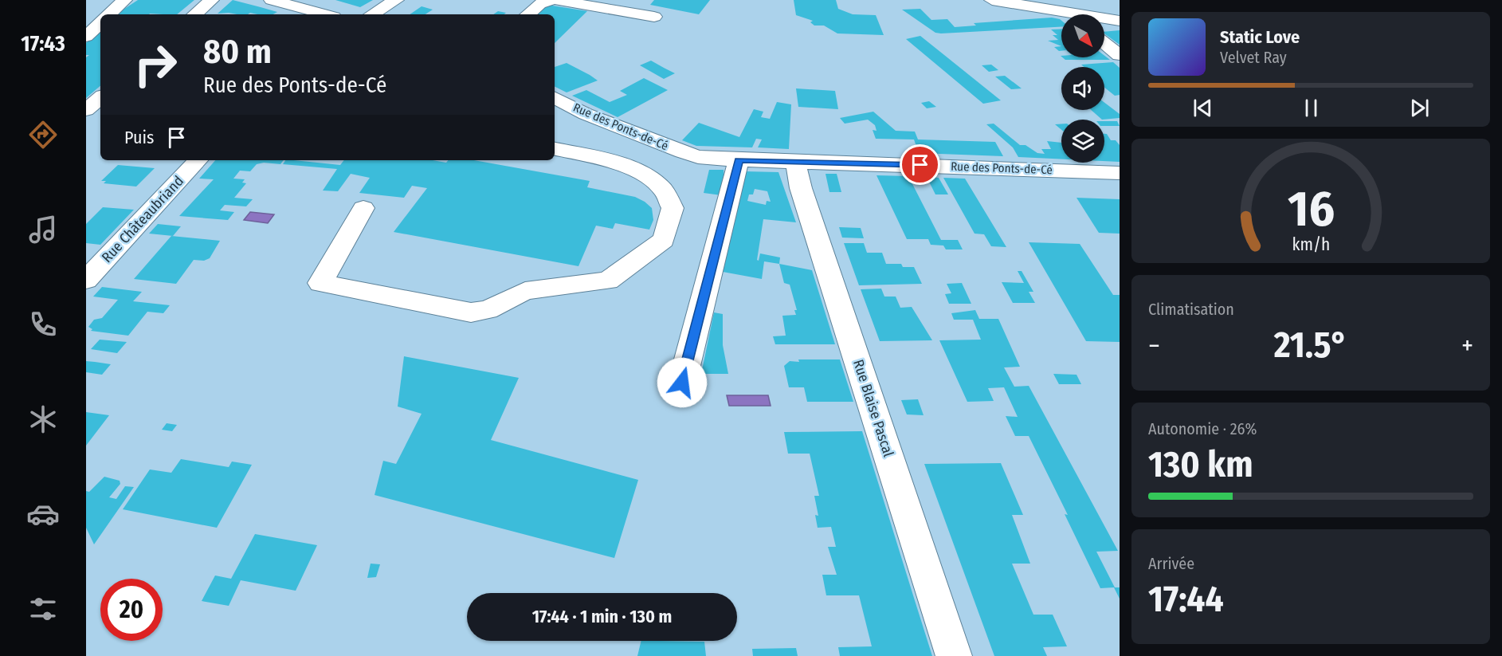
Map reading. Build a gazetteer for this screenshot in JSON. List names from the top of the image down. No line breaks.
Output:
{"streets":{"street":["Rue des Ponts-de-Cé","Rue Châteaubriand","Rue Blaise Pascal"]},"crossings":[["Rue des Ponts-de-Cé","Rue Blaise Pascal"]],"north":"bottom right","page":{"tabs":"17:43","turn":["80 m","Rue des Ponts-de-Cé"],"song":["Static Love","Velvet Ray"],"then":"Puis","tile":["Climatisation",["Autonomie · 26%","130 km"],["Arrivée","17:44"]],"heat":["−","21.5°","+"],"limit":"20","trip":"17:44 · 1 min · 130 m","gauge":["16","km/h"]}}
